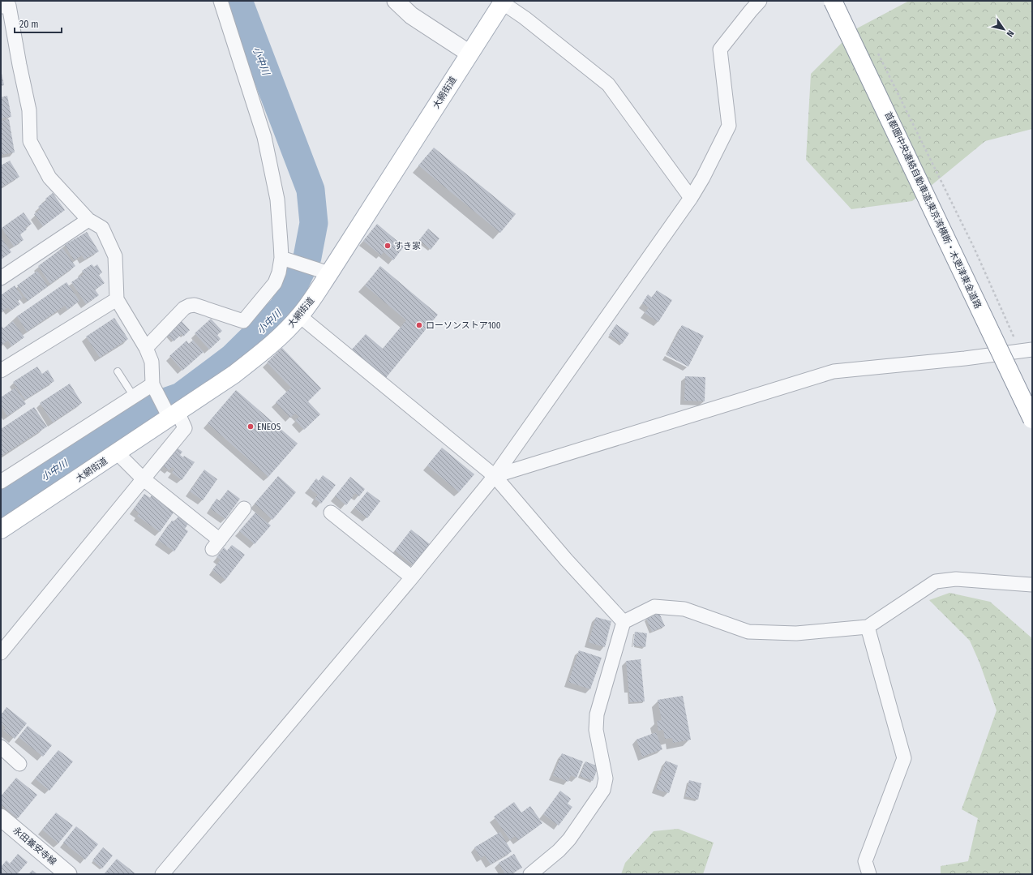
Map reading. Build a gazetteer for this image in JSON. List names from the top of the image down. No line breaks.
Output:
{"streets":{"main road":["大網街道","首都圏中央連絡自動車道;東京湾横断・木更津東金道路"],"street":["永田養安寺線"]},"water":["小中川"],"places":["すき家","ローソンストア100","ENEOS"],"scale_bar":"20 m","north":"bottom right"}
